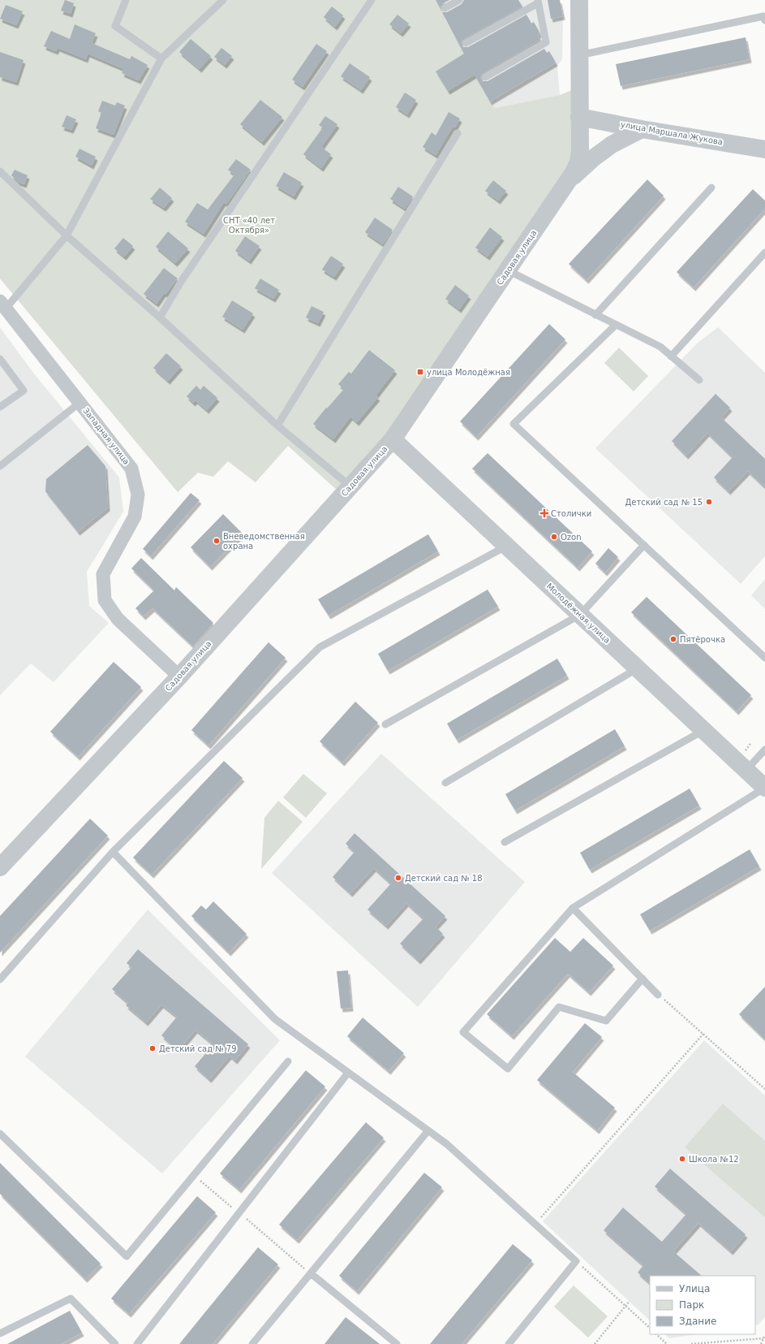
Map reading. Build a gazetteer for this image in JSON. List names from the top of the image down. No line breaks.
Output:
{"streets":{"street":["улица Маршала Жукова","Садовая улица","Западная улица","Молодёжная улица"]},"crossings":[["улица Маршала Жукова","Садовая улица"],["Садовая улица","Западная улица"],["Садовая улица","Молодёжная улица"]],"parks":["СНТ «40 лет Октября»"],"places":{"transit":["улица Молодёжная"],"other":["Детский сад № 15","Ozon","Вневедомственная охрана","Пятёрочка","Детский сад № 18","Детский сад № 79","Школа №12"],"health":["Столички"]},"legend":["Улица","Парк","Здание"]}
